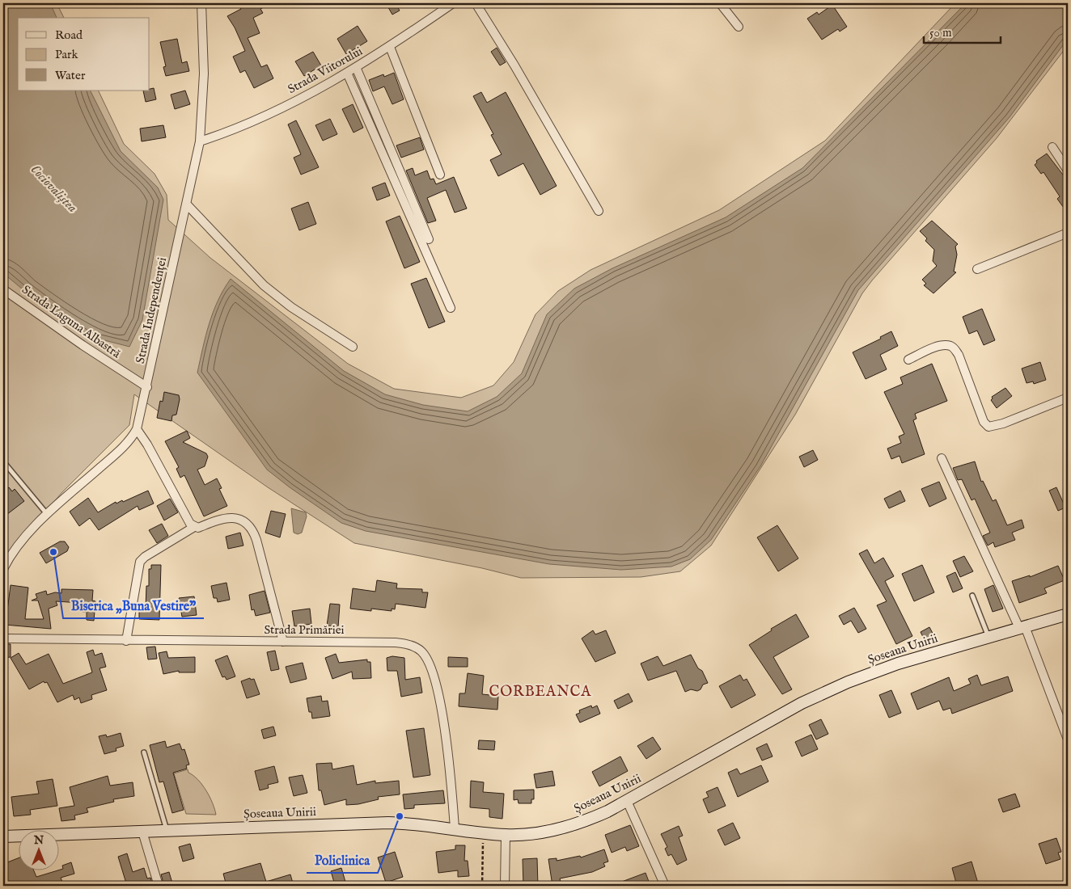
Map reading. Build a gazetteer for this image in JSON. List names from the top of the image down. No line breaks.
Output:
{"streets":{"main road":["Șoseaua Unirii"],"street":["Strada Viitorului","Strada Independenței","Strada Laguna Albastră","Strada Primăriei"]},"crossings":[["Strada Viitorului","Strada Independenței"],["Strada Independenței","Strada Laguna Albastră"],["Strada Primăriei","Șoseaua Unirii"]],"districts":["CORBEANCA"],"water":["Cociovaliștea"],"places":["Biserica „Buna Vestire”","Policlinica"],"legend":["Road","Park","Water"],"scale_bar":"50 m","north":"top"}
